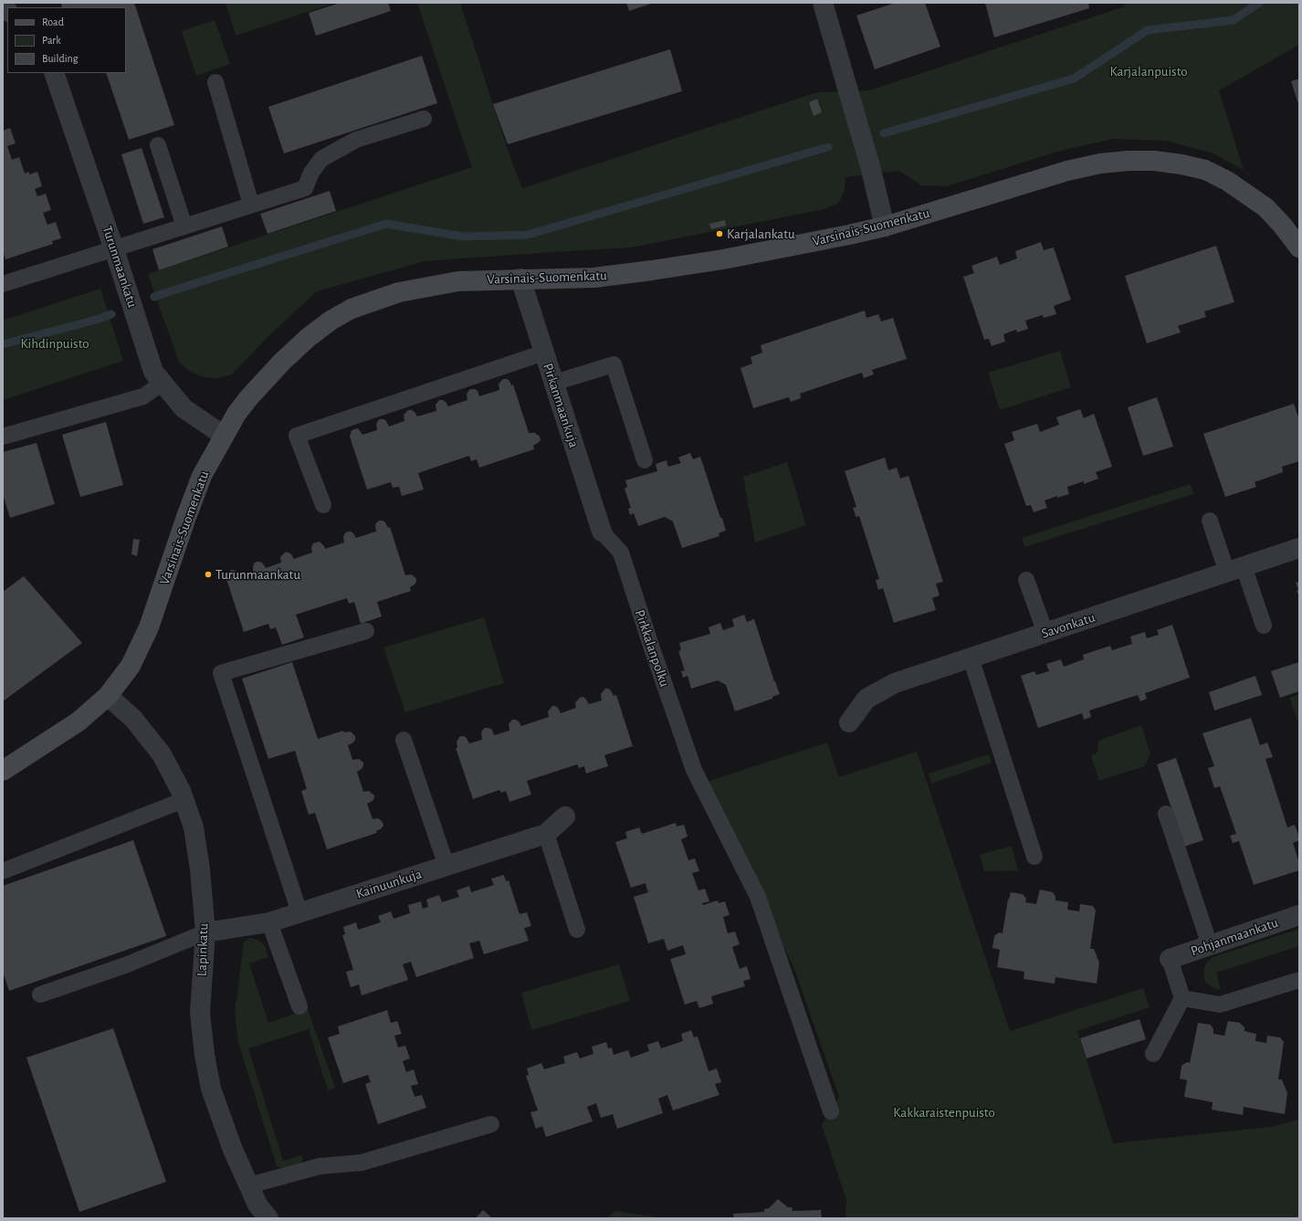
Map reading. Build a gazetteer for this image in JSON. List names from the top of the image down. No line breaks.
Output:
{"streets":{"street":["Varsinais-Suomenkatu","Turunmaankatu","Pirkanmaankuja","Savonkatu","Kainuunkuja","Pohjanmaankatu","Lapinkatu"],"lane":["Pirkkalanpolku"]},"crossings":[["Varsinais-Suomenkatu","Turunmaankatu"],["Varsinais-Suomenkatu","Pirkanmaankuja"],["Varsinais-Suomenkatu","Lapinkatu"],["Pirkanmaankuja","Pirkkalanpolku"],["Kainuunkuja","Lapinkatu"]],"parks":["Karjalanpuisto","Kihdinpuisto","Kakkaraistenpuisto"],"places":["Karjalankatu","Turunmaankatu"],"legend":["Road","Park","Building"]}
